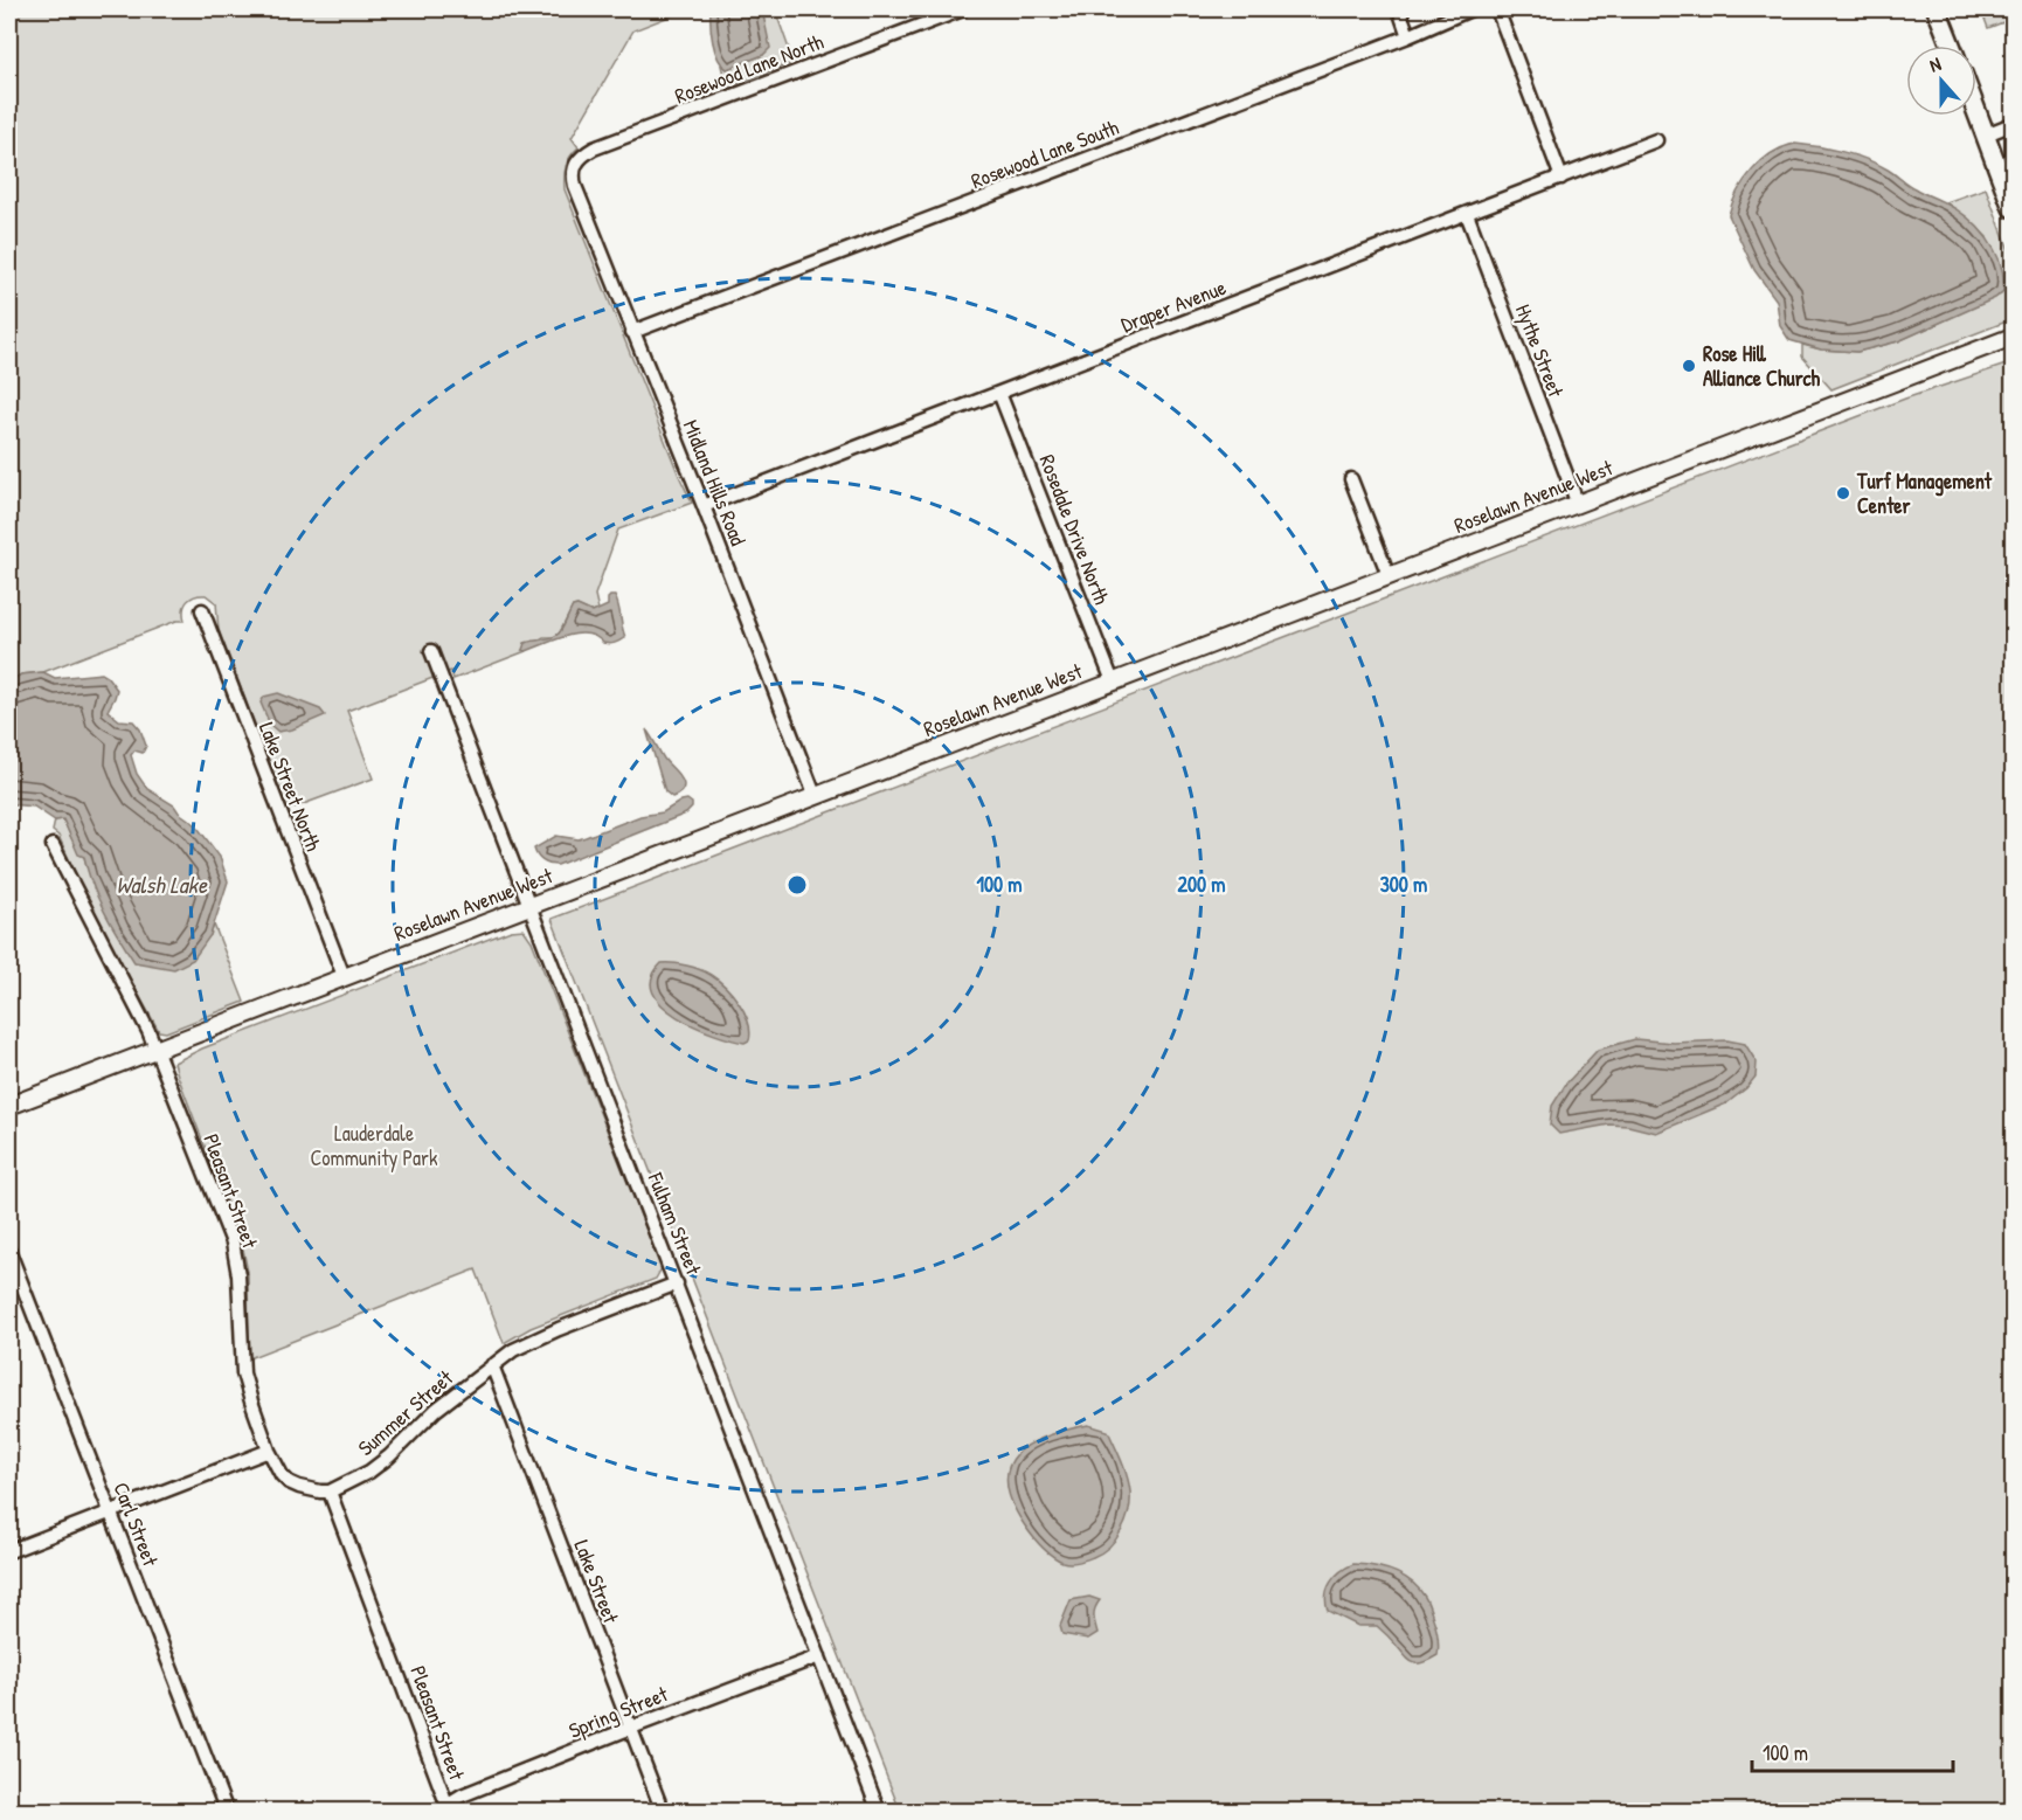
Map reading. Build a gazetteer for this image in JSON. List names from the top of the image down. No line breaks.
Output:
{"streets":{"street":["Rosewood Lane North","Rosewood Lane South","Draper Avenue","Hythe Street","Midland Hills Road","Roselawn Avenue West","Rosedale Drive North","Lake Street North","Pleasant Street","Fulham Street","Summer Street","Carl Street","Lake Street","Spring Street"]},"crossings":[["Rosewood Lane North","Midland Hills Road"],["Rosewood Lane South","Midland Hills Road"],["Draper Avenue","Hythe Street"],["Draper Avenue","Midland Hills Road"],["Draper Avenue","Rosedale Drive North"],["Hythe Street","Roselawn Avenue West"],["Midland Hills Road","Roselawn Avenue West"],["Roselawn Avenue West","Rosedale Drive North"],["Roselawn Avenue West","Lake Street North"],["Roselawn Avenue West","Pleasant Street"],["Roselawn Avenue West","Fulham Street"],["Pleasant Street","Summer Street"],["Pleasant Street","Spring Street"],["Fulham Street","Summer Street"],["Fulham Street","Spring Street"],["Summer Street","Lake Street"],["Lake Street","Spring Street"]],"water":["Walsh Lake"],"parks":["Lauderdale Community Park"],"places":["Rose Hill Alliance Church","Turf Management Center"],"scale_bar":"100 m","north":"top","rings":["100 m","200 m","300 m"]}
